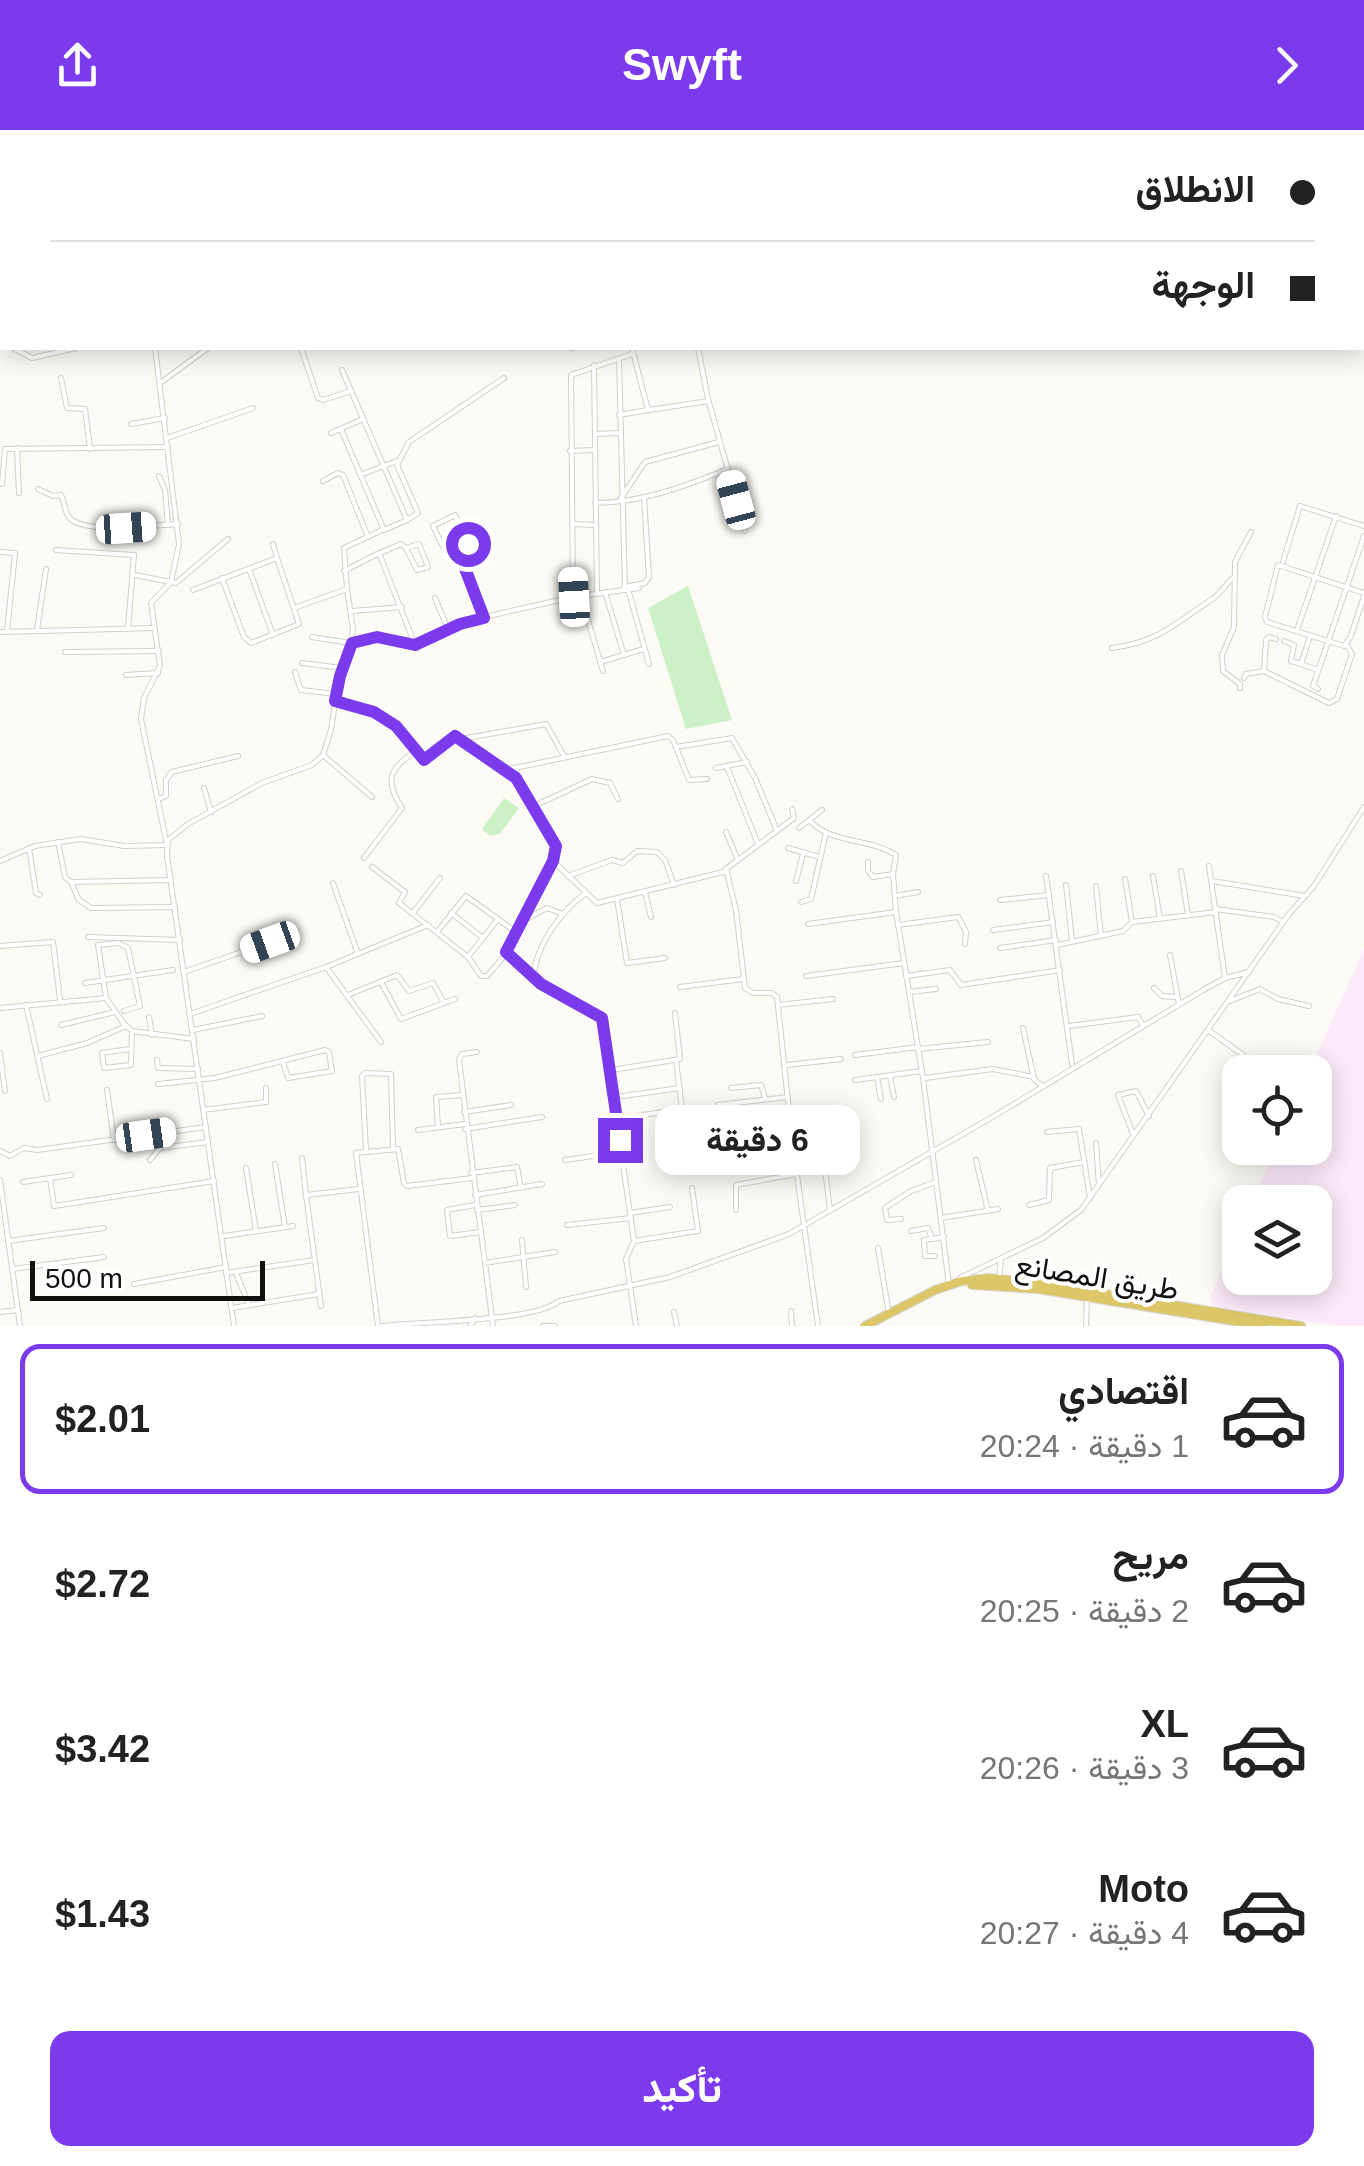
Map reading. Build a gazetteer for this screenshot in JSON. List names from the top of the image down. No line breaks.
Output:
{"streets":{"main road":["طريق المصانع"]},"scale_bar":"500 m","page":{"header":"Swyft","banner":["الانطلاق","الوجهة"],"bubble":"6 دقيقة","scale":"500 m","list":[{"name":"اقتصادي","note":"1 دقيقة · 20:24","value":"$2.01"},{"name":"مريح","note":"2 دقيقة · 20:25","value":"$2.72"},{"name":"XL","note":"3 دقيقة · 20:26","value":"$3.42"},{"name":"Moto","note":"4 دقيقة · 20:27","value":"$1.43"}],"buttons":"تأكيد"}}
